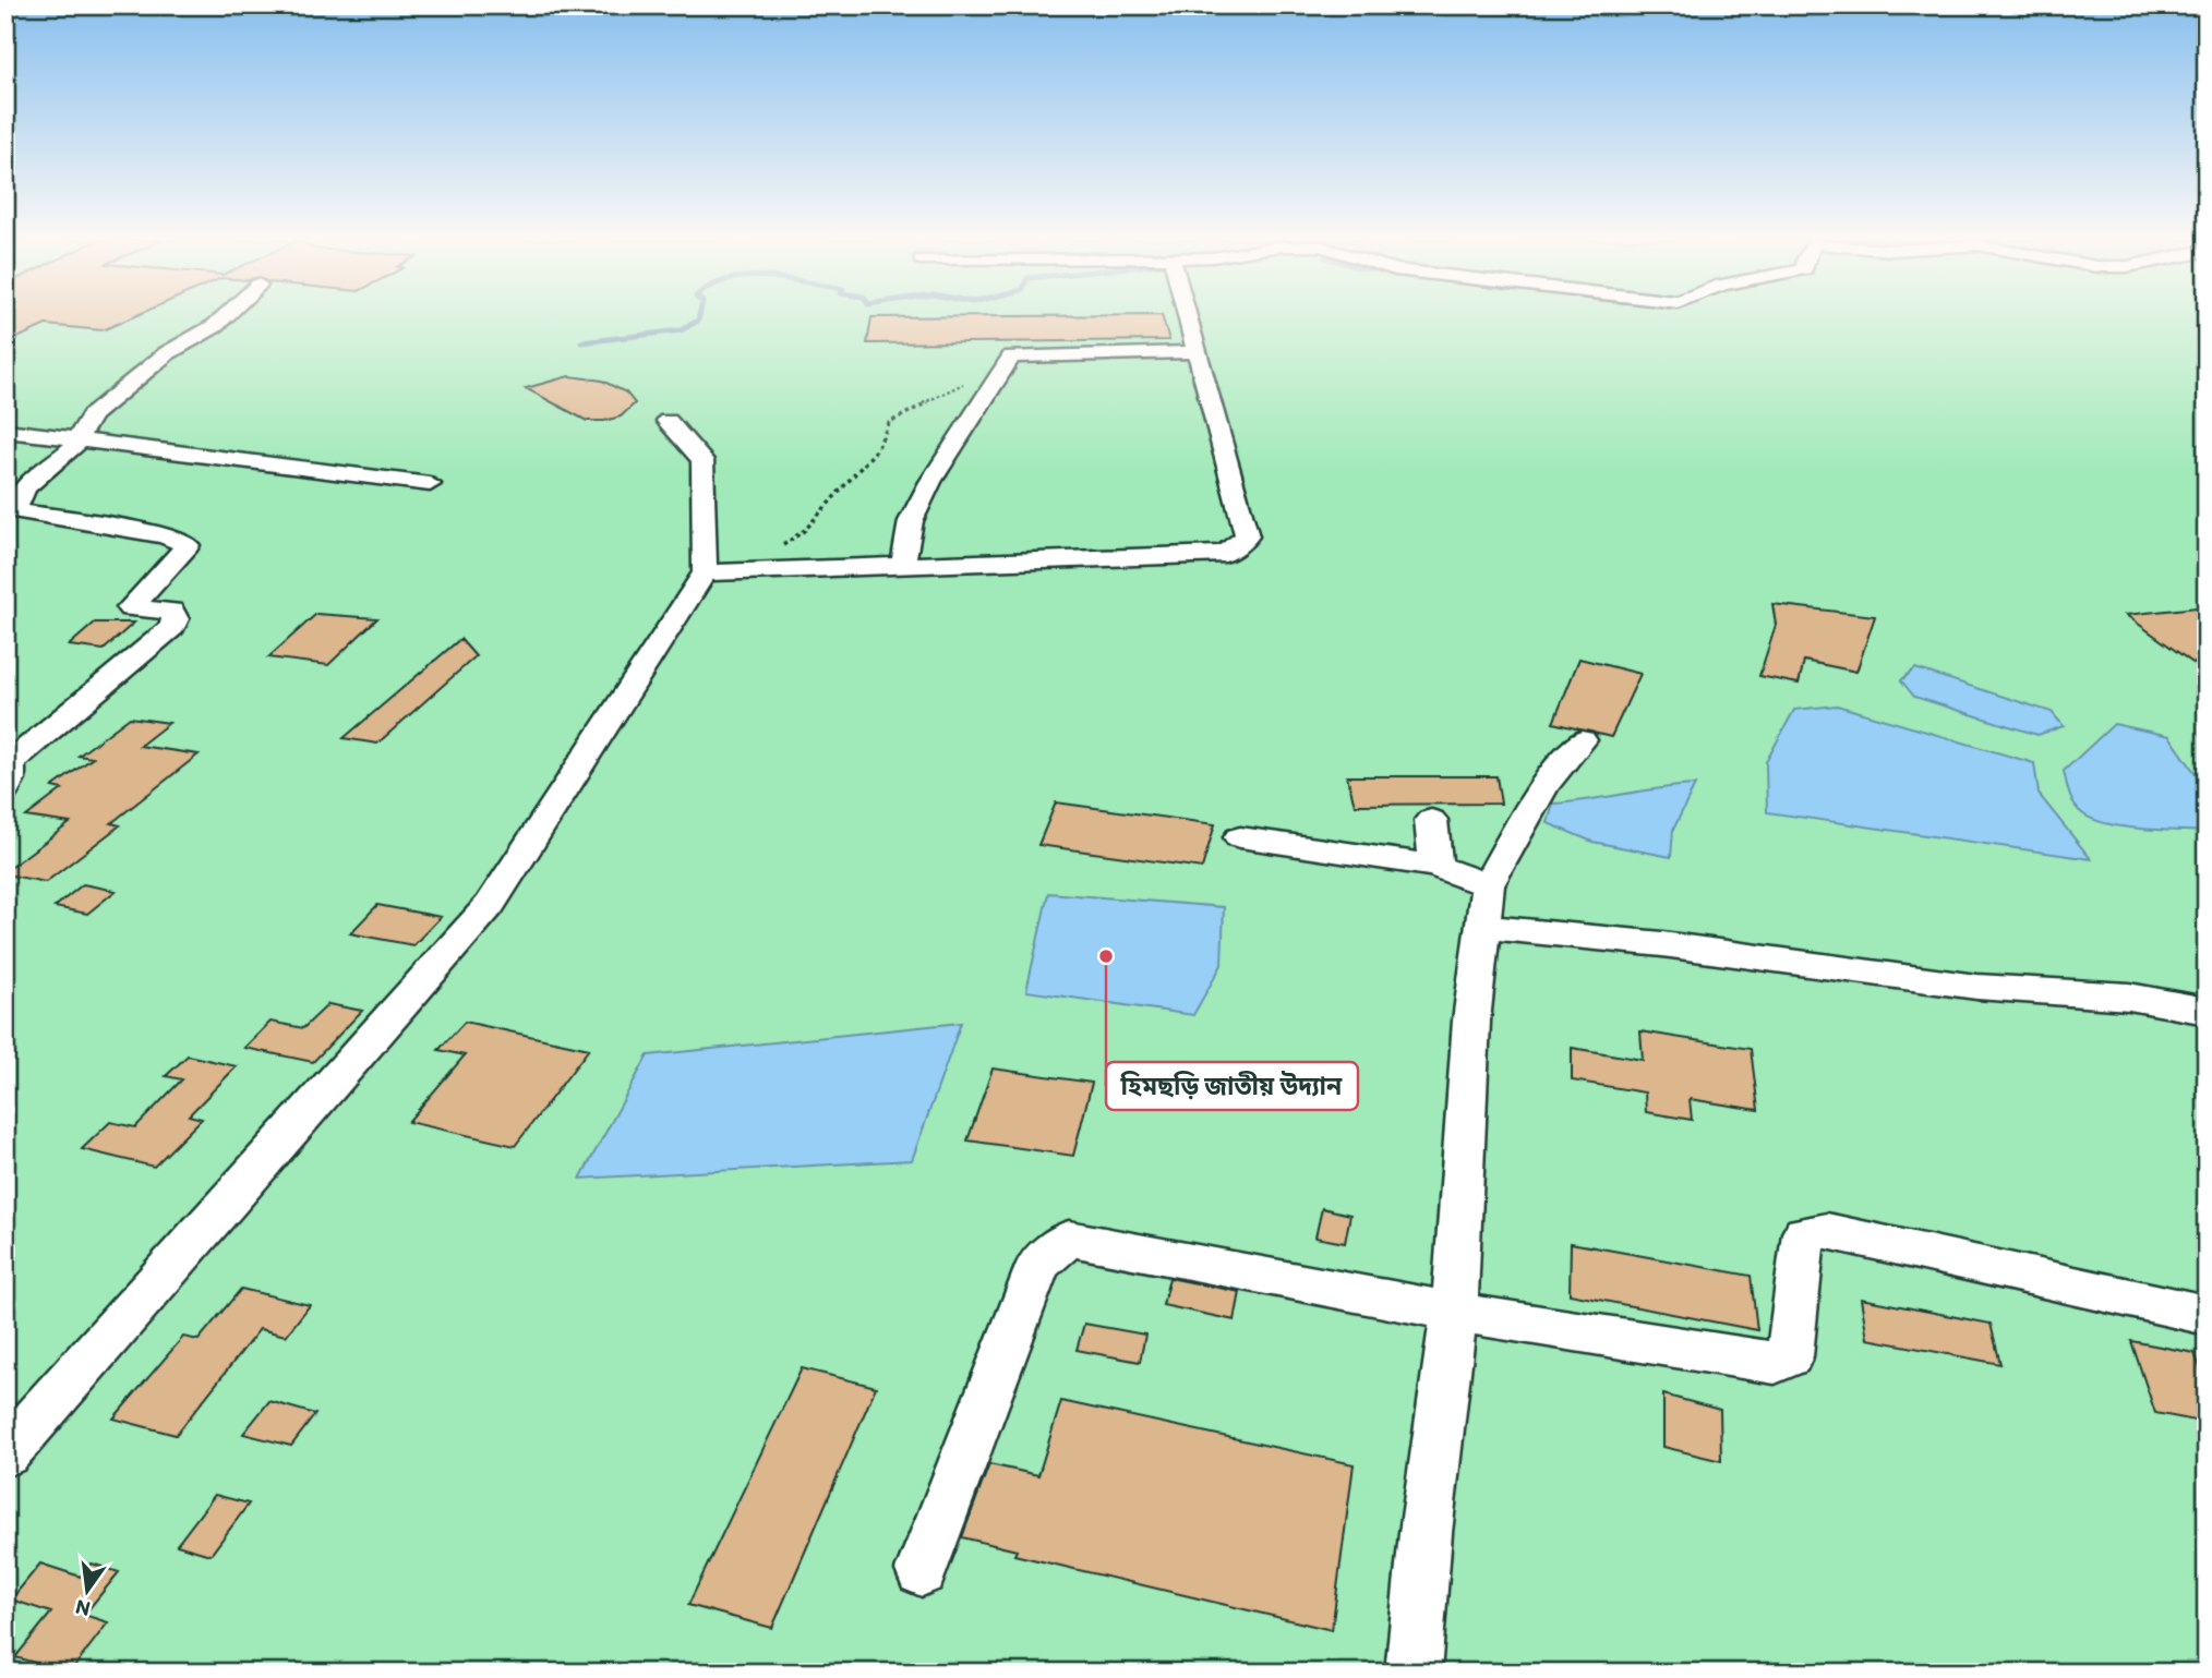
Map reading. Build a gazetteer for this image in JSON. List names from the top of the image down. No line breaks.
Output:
{"places":["হিমছড়ি জাতীয় উদ্যান"],"north":"bottom"}
